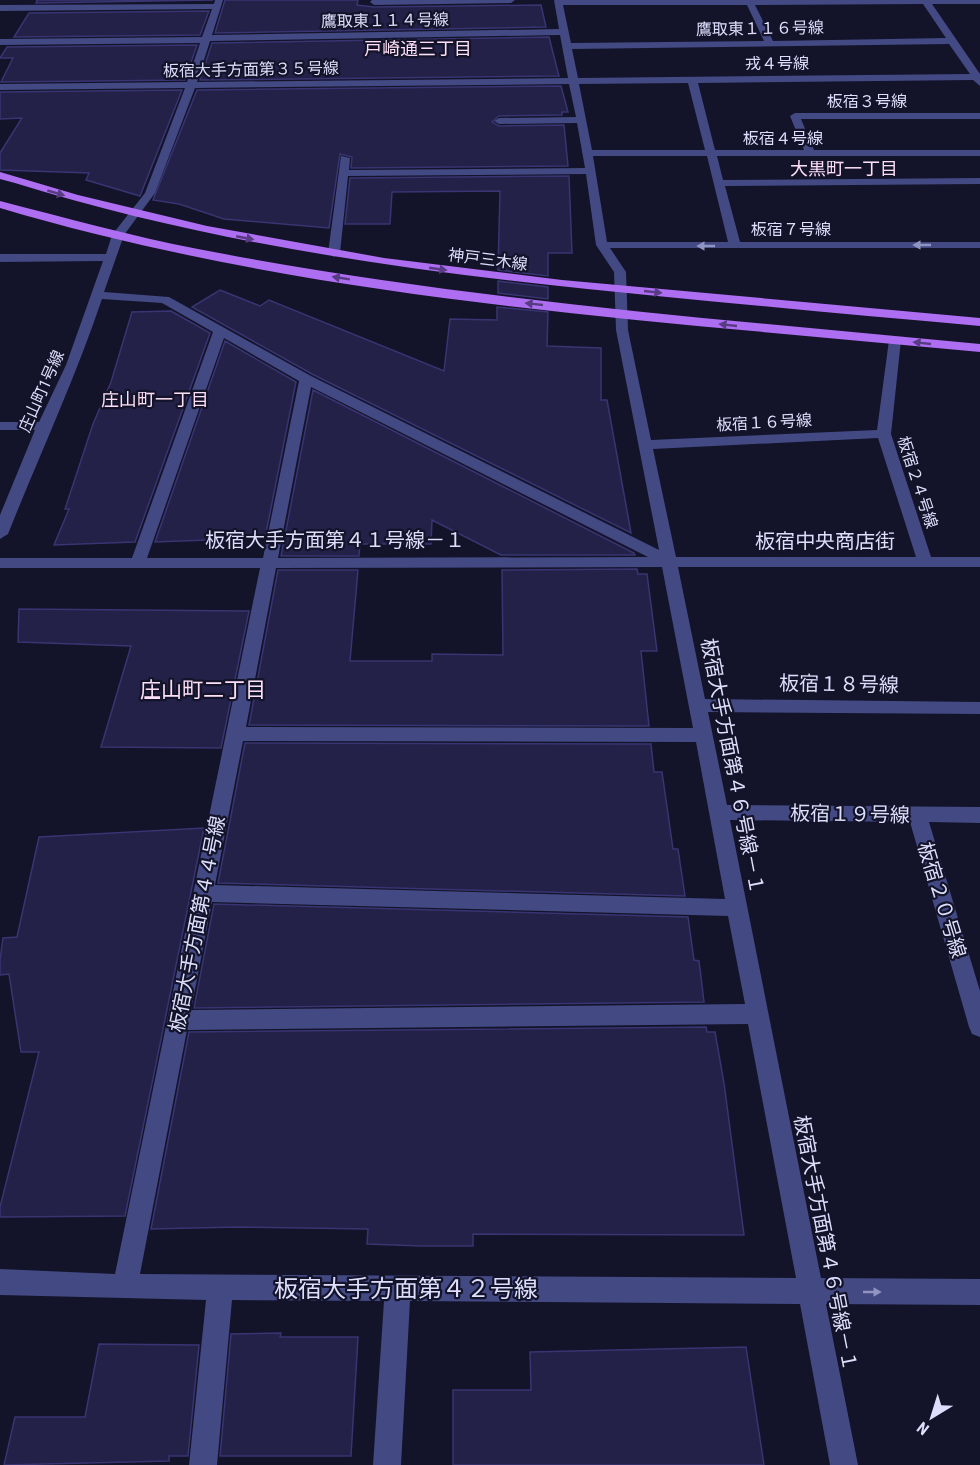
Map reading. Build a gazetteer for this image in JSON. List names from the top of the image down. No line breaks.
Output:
{"streets":{"main road":["神戸三木線"],"street":["鷹取東１１４号線","鷹取東１１６号線","戎４号線","板宿大手方面第３５号線","板宿３号線","板宿４号線","板宿７号線","庄山町1号線","板宿１６号線","板宿２４号線","板宿大手方面第４１号線－１","板宿中央商店街","板宿１８号線","板宿大手方面第４６号線－１","板宿１９号線","板宿２０号線","板宿大手方面第４４号線","板宿大手方面第４２号線"]},"crossings":[["鷹取東１１４号線","板宿大手方面第４６号線－１"],["鷹取東１１６号線","板宿大手方面第４６号線－１"],["戎４号線","板宿大手方面第３５号線"],["戎４号線","板宿大手方面第４６号線－１"],["板宿大手方面第３５号線","板宿大手方面第４６号線－１"],["板宿３号線","板宿４号線"],["板宿４号線","板宿大手方面第４６号線－１"],["板宿７号線","板宿大手方面第４６号線－１"],["神戸三木線","板宿大手方面第４６号線－１"],["板宿１６号線","板宿２４号線"],["板宿１６号線","板宿大手方面第４６号線－１"],["板宿２４号線","板宿中央商店街"],["板宿大手方面第４１号線－１","板宿中央商店街"],["板宿大手方面第４１号線－１","板宿大手方面第４６号線－１"],["板宿大手方面第４１号線－１","板宿大手方面第４４号線"],["板宿中央商店街","板宿大手方面第４６号線－１"],["板宿１８号線","板宿大手方面第４６号線－１"],["板宿大手方面第４６号線－１","板宿１９号線"],["板宿大手方面第４６号線－１","板宿大手方面第４２号線"],["板宿１９号線","板宿２０号線"],["板宿大手方面第４４号線","板宿大手方面第４２号線"]],"districts":["戸崎通三丁目","大黒町一丁目","庄山町一丁目","庄山町二丁目"],"north":"bottom left"}
